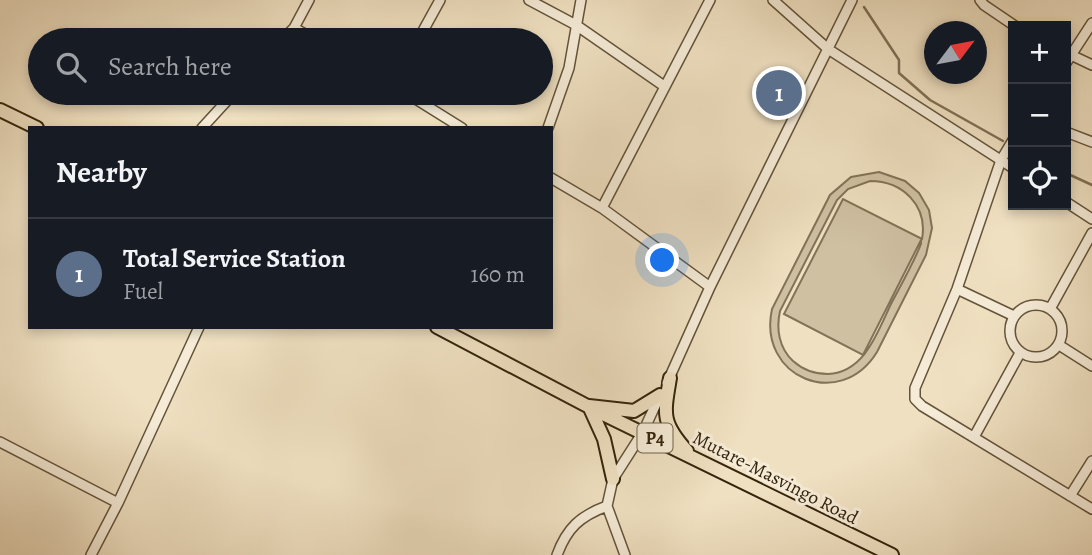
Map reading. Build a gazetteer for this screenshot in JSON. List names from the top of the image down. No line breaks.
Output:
{"streets":{"highway":["P4","Mutare-Masvingo Road"]},"north":"top right","page":{"map_buttons":["+","−"],"search":"Search here","pins":"1","heading":"Nearby","list":[{"mark":"1","name":"Total Service Station","note":"Fuel","value":"160 m"}]}}
